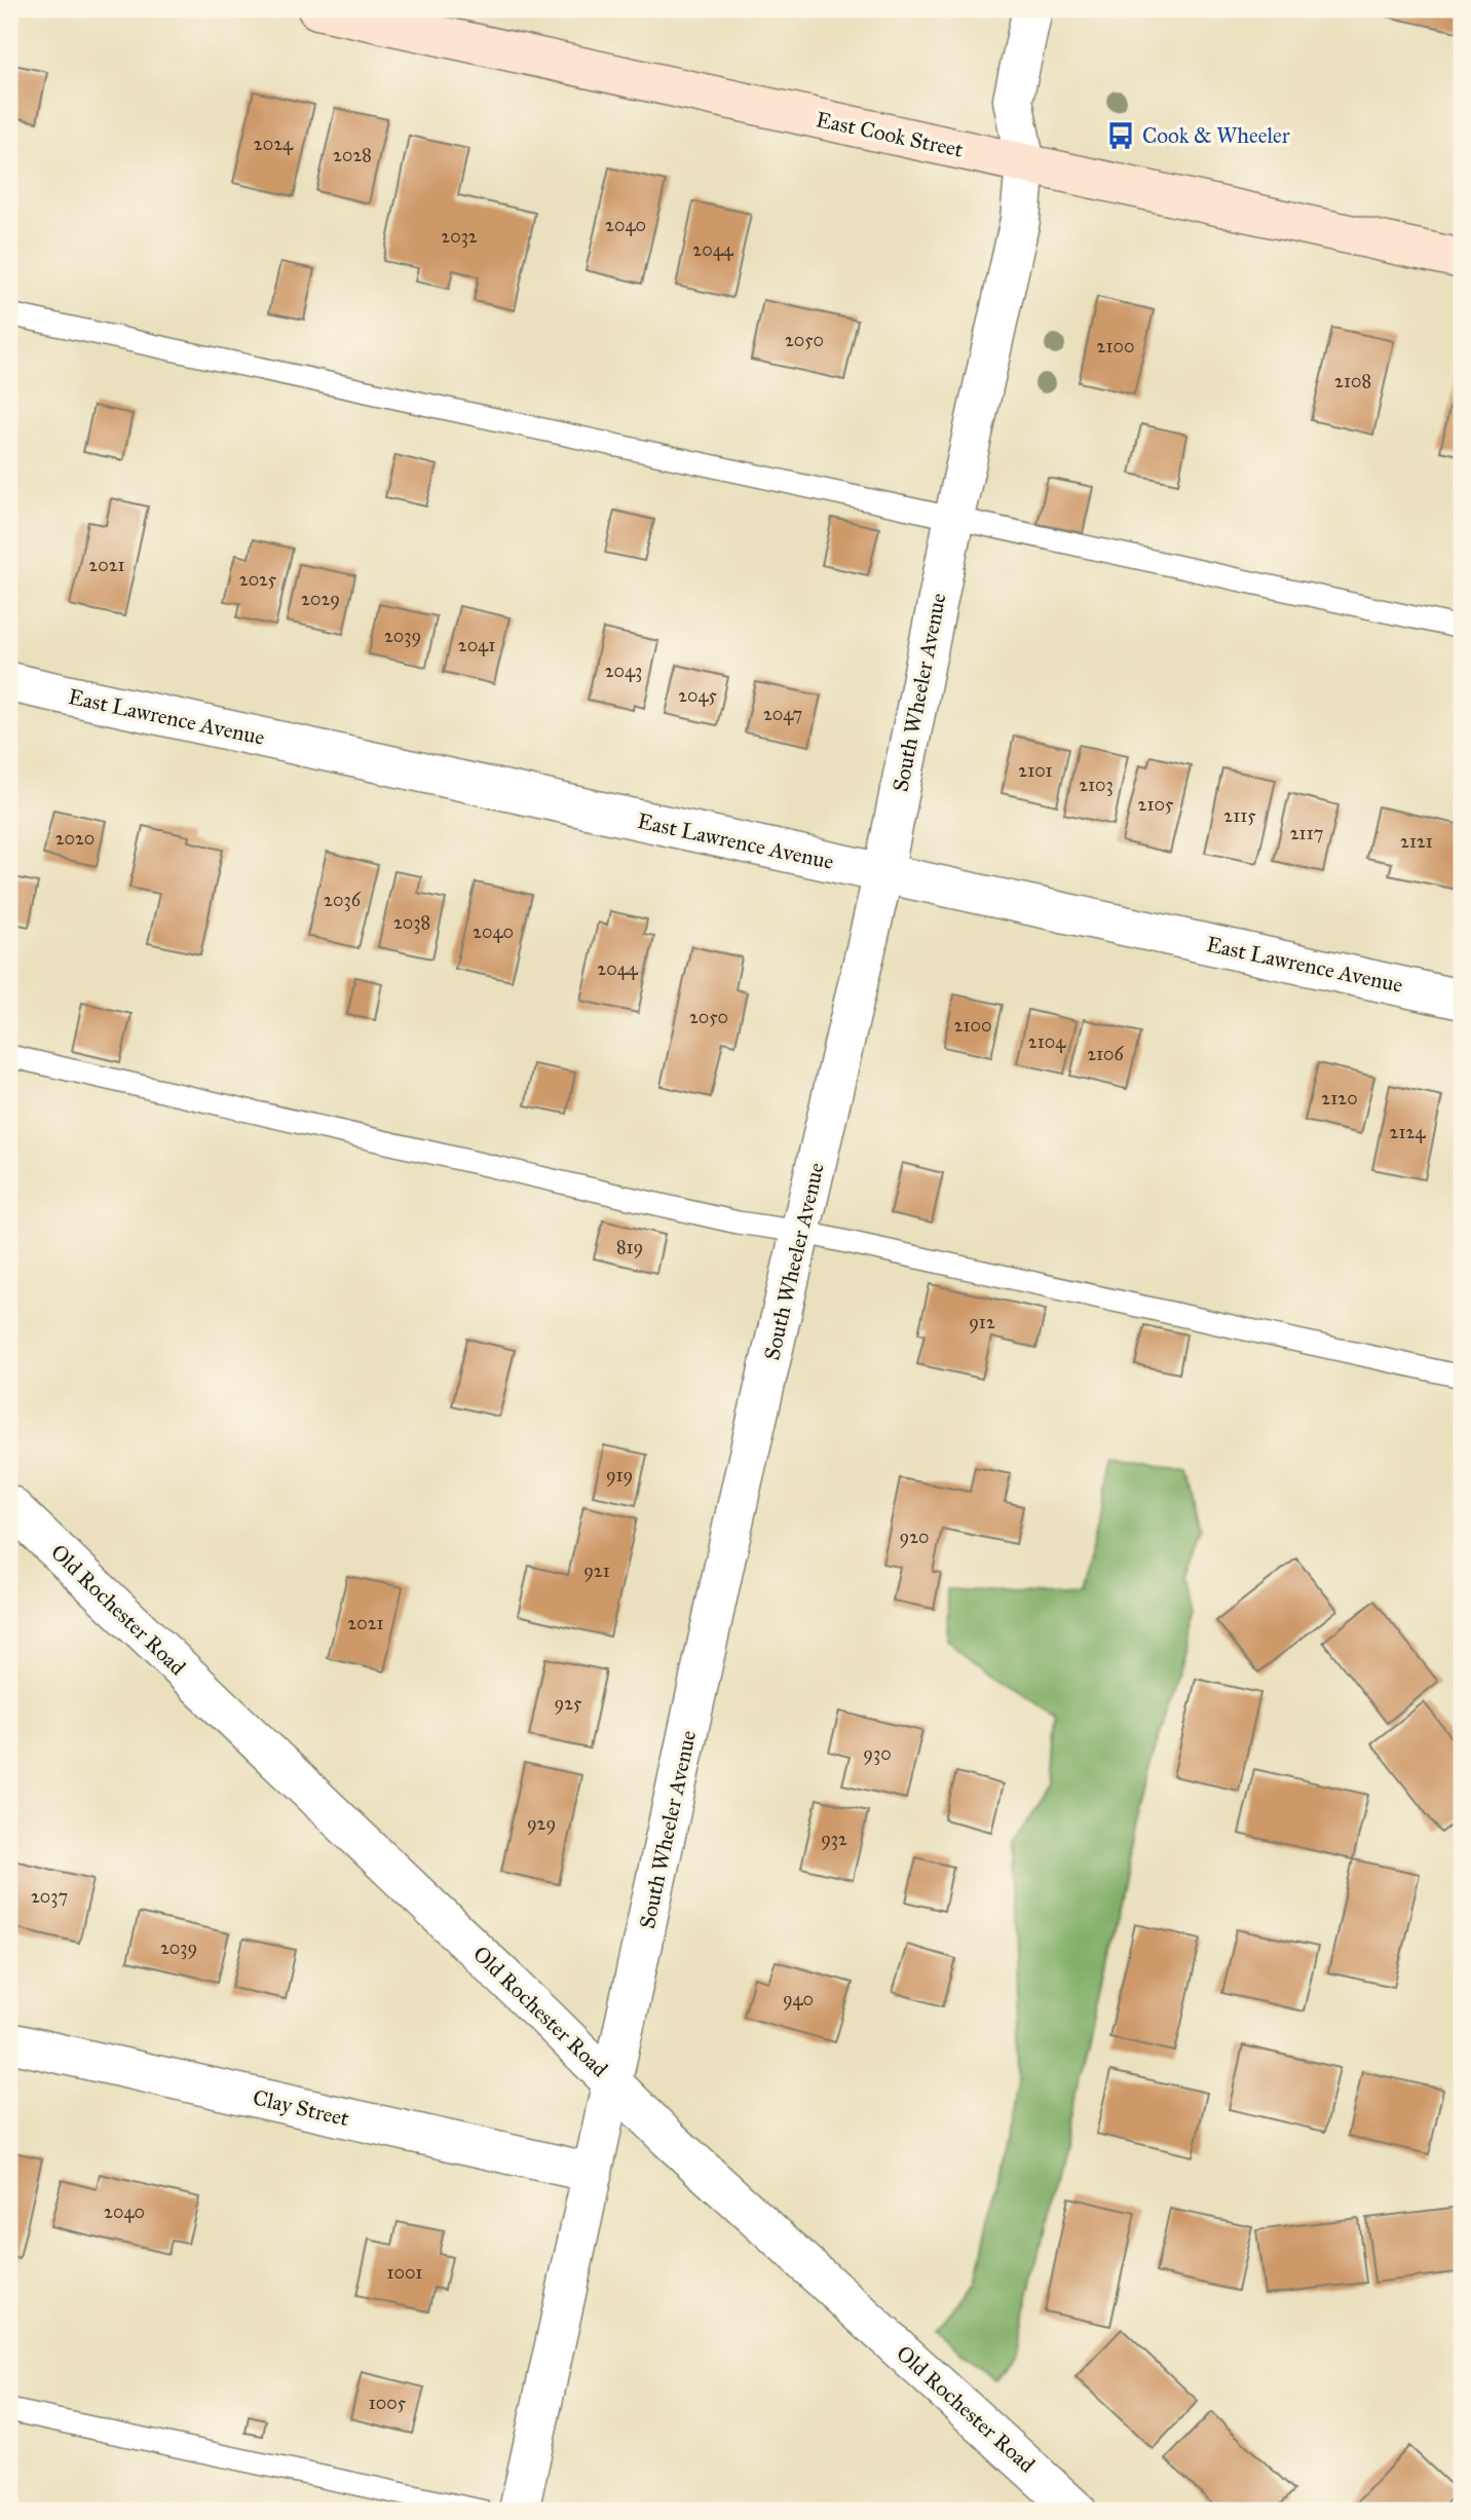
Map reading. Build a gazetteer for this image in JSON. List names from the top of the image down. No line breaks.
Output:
{"streets":{"street":["East Cook Street","South Wheeler Avenue","East Lawrence Avenue","Old Rochester Road","Clay Street"]},"crossings":[["East Cook Street","South Wheeler Avenue"],["South Wheeler Avenue","East Lawrence Avenue"],["South Wheeler Avenue","Old Rochester Road"],["South Wheeler Avenue","Clay Street"]],"places":{"bus stop":["Cook & Wheeler"]},"house_numbers":["2024","2028","2040","2032","2044","2050","2100","2108","2021","2025","2029","2039","2041","2043","2045","2047","2101","2103","2105","2115","2117","2020","2121","2036","2038","2040","2044","2050","2100","2104","2106","2120","2124","819","912","919","920","921","2021","925","930","929","932","2037","2039","940","2040","1001","1005"]}
